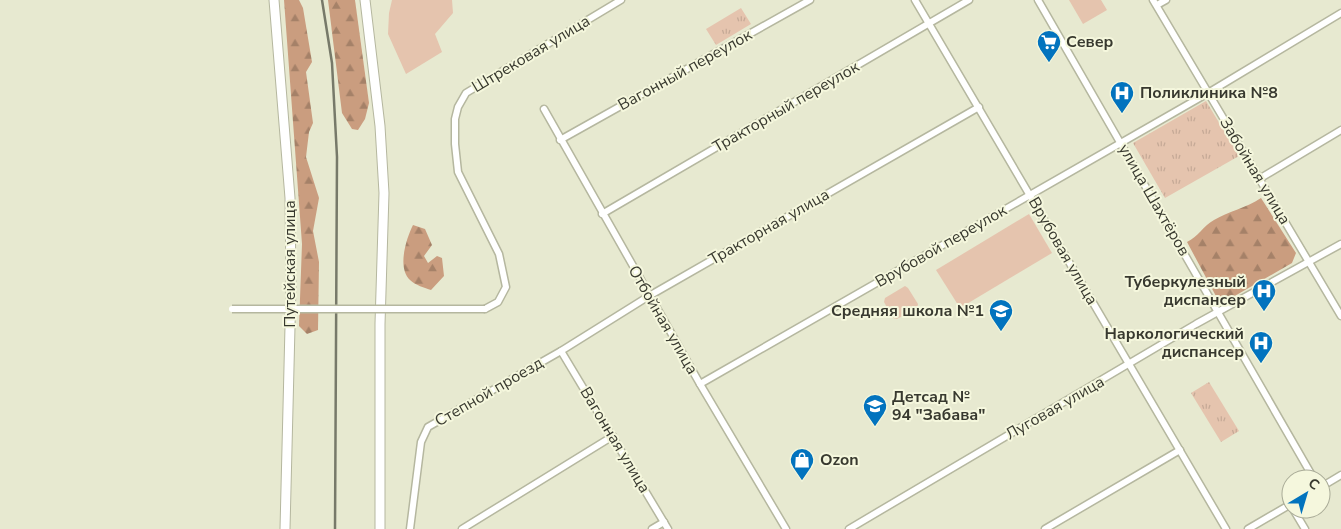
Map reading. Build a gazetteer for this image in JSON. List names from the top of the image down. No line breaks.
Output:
{"streets":{"main road":["Путейская улица"],"street":["Штрековая улица","Вагонный переулок","Тракторный переулок","Забойная улица","улица Шахтёров","Тракторная улица","Врубовой переулок","Врубовая улица","Отбойная улица","Степной проезд","Луговая улица","Вагонная улица"]},"crossings":[["Вагонный переулок","Отбойная улица"],["Тракторный переулок","Врубовая улица"],["Тракторный переулок","Отбойная улица"],["Забойная улица","Врубовой переулок"],["Забойная улица","Луговая улица"],["улица Шахтёров","Врубовой переулок"],["улица Шахтёров","Луговая улица"],["Тракторная улица","Врубовая улица"],["Тракторная улица","Отбойная улица"],["Тракторная улица","Степной проезд"],["Тракторная улица","Вагонная улица"],["Врубовой переулок","Врубовая улица"],["Врубовой переулок","Отбойная улица"],["Врубовая улица","Луговая улица"],["Степной проезд","Вагонная улица"]],"places":{"supermarket":["Север"],"hospital":["Поликлиника №8","Туберкулезный диспансер","Наркологический диспансер"],"school or university":["Средняя школа №1","Детсад № 94 \"Забава\""],"shop":["Ozon"]},"north":"top right"}
